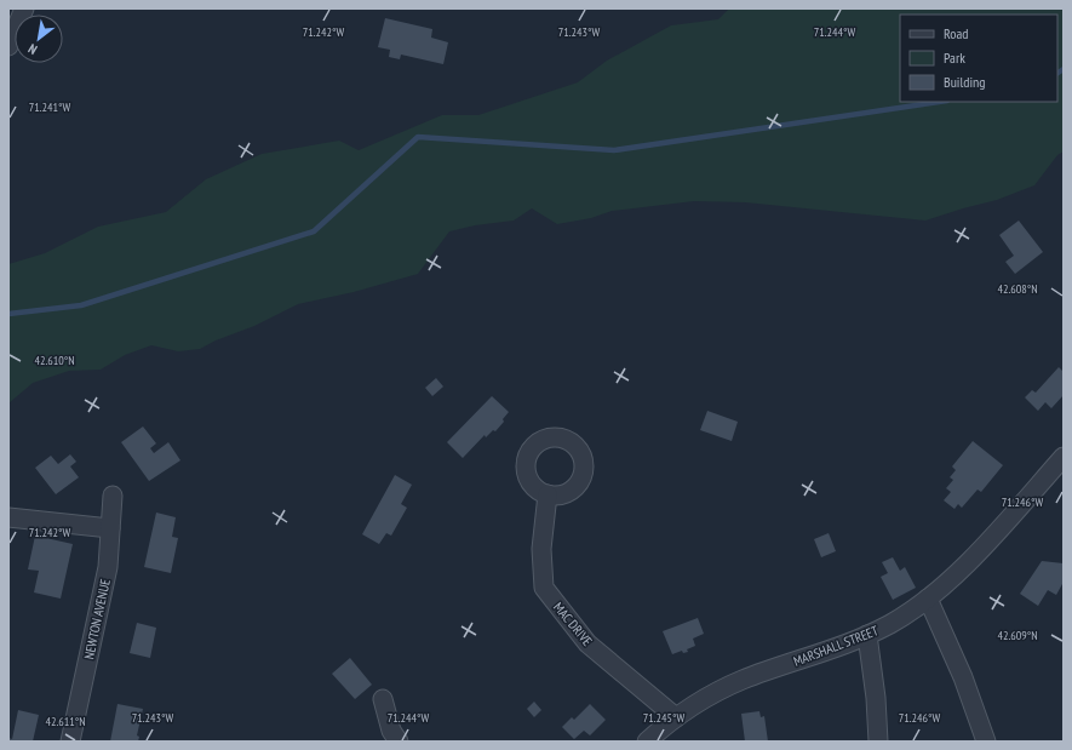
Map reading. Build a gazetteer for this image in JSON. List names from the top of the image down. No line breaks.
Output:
{"streets":{"street":["NEWTON AVENUE","MAC DRIVE","MARSHALL STREET"]},"crossings":[["MAC DRIVE","MARSHALL STREET"]],"legend":["Road","Park","Building"],"north":"bottom left","coordinates":["71.242°W","71.244°W","71.243°W","71.241°W","42.608°N","42.610°N","71.246°W","42.609°N","71.245°W","42.611°N"]}
